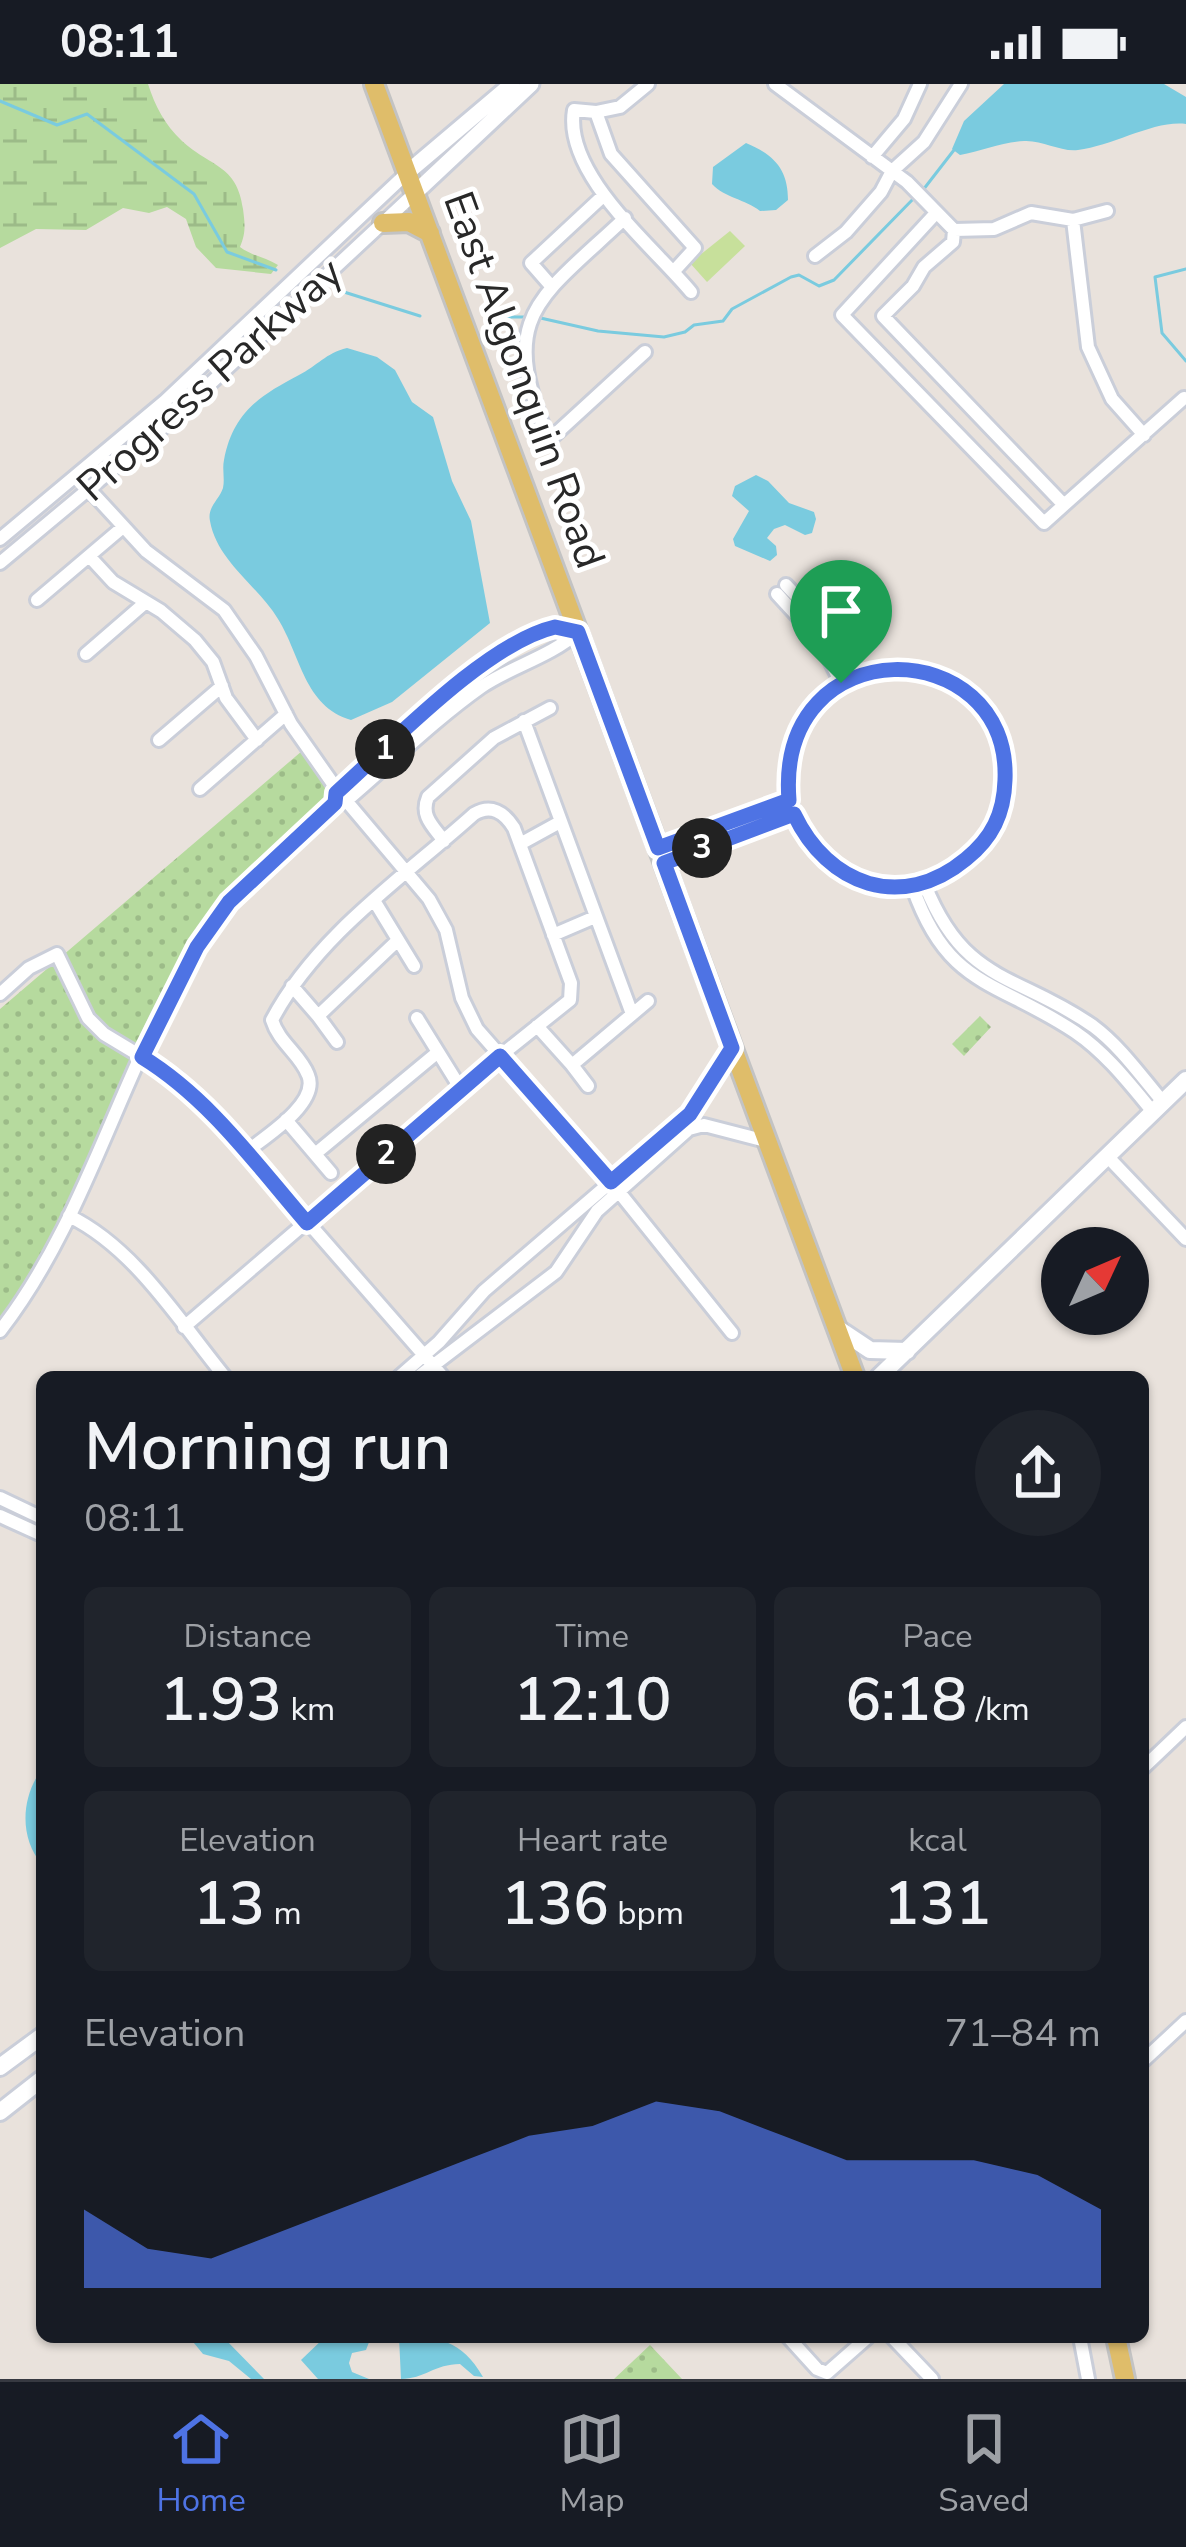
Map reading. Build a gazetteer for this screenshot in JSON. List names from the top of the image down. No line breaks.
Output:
{"streets":{"main road":["East Algonquin Road"],"street":["Progress Parkway"]},"crossings":[["Progress Parkway","East Algonquin Road"]],"north":"top right","page":{"status":"08:11","pins":["1","3","2"],"heading":["Morning run","08:11"],"stats":[["Distance","1.93 km"],["Time","12:10"],["Pace","6:18 /km"],["Elevation","13 m"],["Heart rate","136 bpm"],["kcal","131"]],"chart":["Elevation","71–84 m"],"tabs":["Home","Map","Saved"]}}
